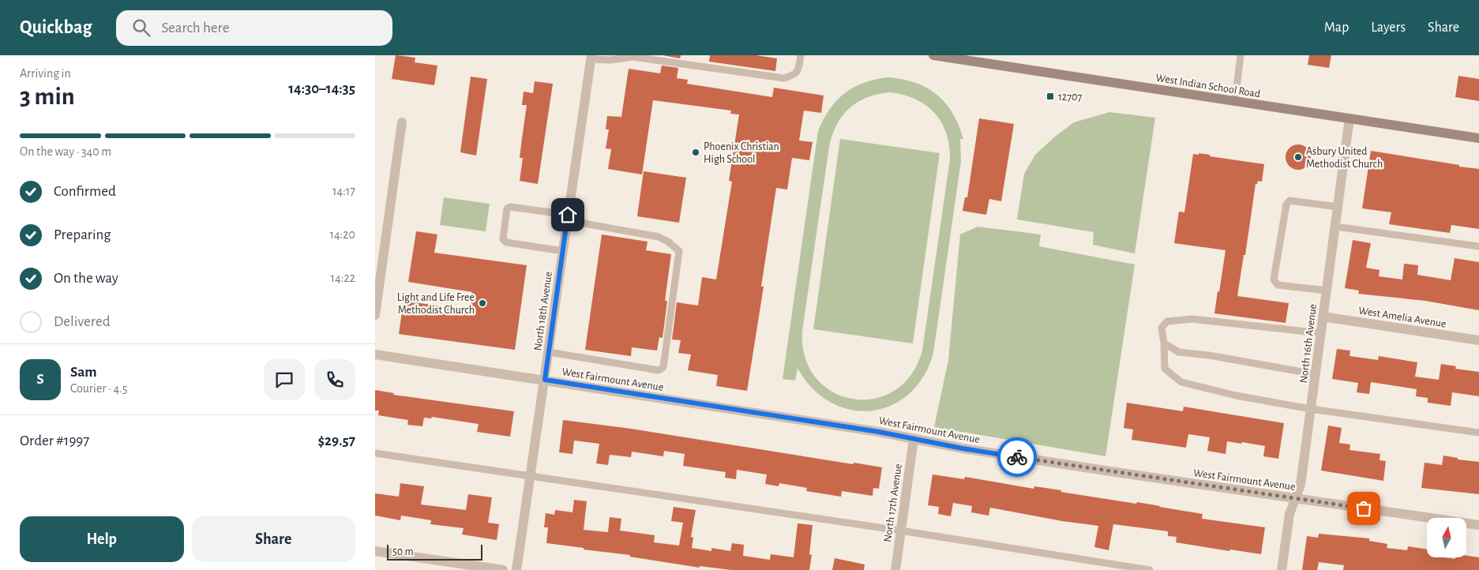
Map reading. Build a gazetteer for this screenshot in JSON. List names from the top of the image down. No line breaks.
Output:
{"streets":{"main road":["West Indian School Road"],"street":["North 18th Avenue","West Amelia Avenue","North 16th Avenue","West Fairmount Avenue","North 17th Avenue"]},"crossings":[["West Indian School Road","North 16th Avenue"],["North 18th Avenue","West Fairmount Avenue"],["West Amelia Avenue","North 16th Avenue"],["North 16th Avenue","West Fairmount Avenue"],["West Fairmount Avenue","North 17th Avenue"]],"places":{"transit":["12707"],"other":["Phoenix Christian High School","Asbury United Methodist Church","Light and Life Free Methodist Church"]},"scale_bar":"50 m","north":"top","page":{"header":"Quickbag","search":"Search here","nav":["Map","Layers","Share"],"heading":["3 min","Arriving in","14:30–14:35"],"panel":["Sam","Courier · 4.5","Order #1997","$29.57"],"bar":"On the way · 340 m","list":[["Confirmed","14:17"],["Preparing","14:20"],["On the way","14:22"],"Delivered"],"round":"S","buttons":["Help","Share"],"scale":"50 m"}}
